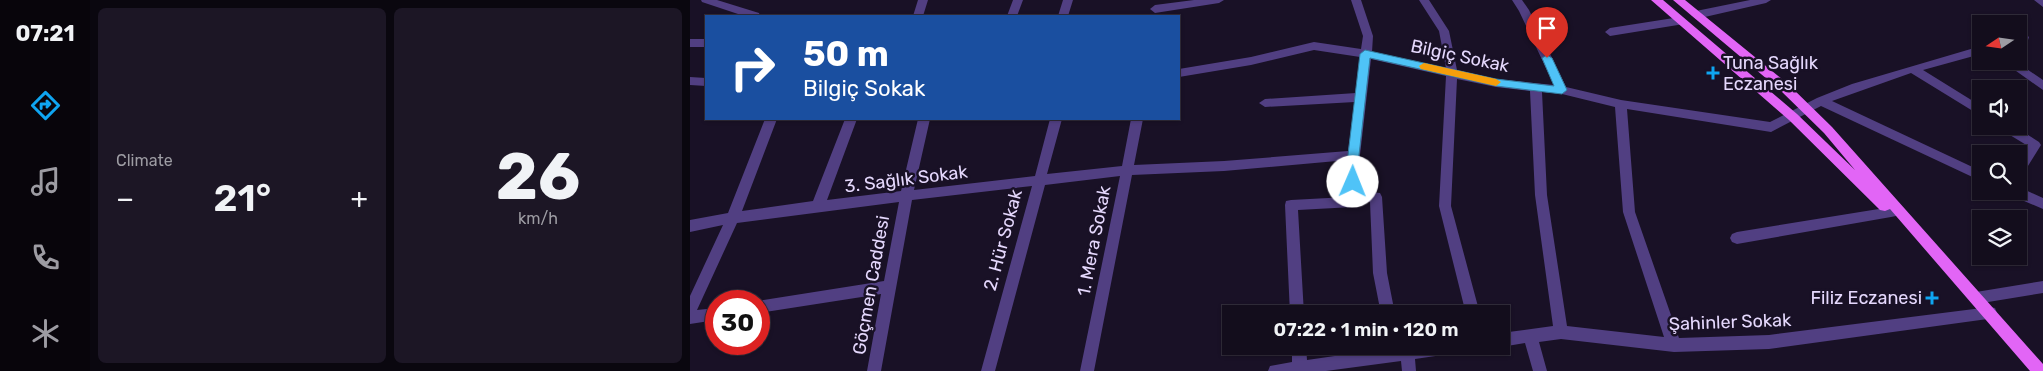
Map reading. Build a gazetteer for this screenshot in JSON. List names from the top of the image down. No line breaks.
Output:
{"streets":{"street":["Bilgiç Sokak","3. Sağlık Sokak","2. Hür Sokak","1. Mera Sokak","Göçmen Caddesi","Şahinler Sokak"]},"crossings":[["3. Sağlık Sokak","2. Hür Sokak"],["3. Sağlık Sokak","1. Mera Sokak"],["3. Sağlık Sokak","Göçmen Caddesi"]],"places":{"health":["Tuna Sağlık Eczanesi","Filiz Eczanesi"]},"north":"left","page":{"tabs":"07:21","tile":["Climate",["26","km/h"]],"turn":["50 m","Bilgiç Sokak"],"heat":["−","21°","+"],"limit":"30","trip":"07:22 · 1 min · 120 m"}}
